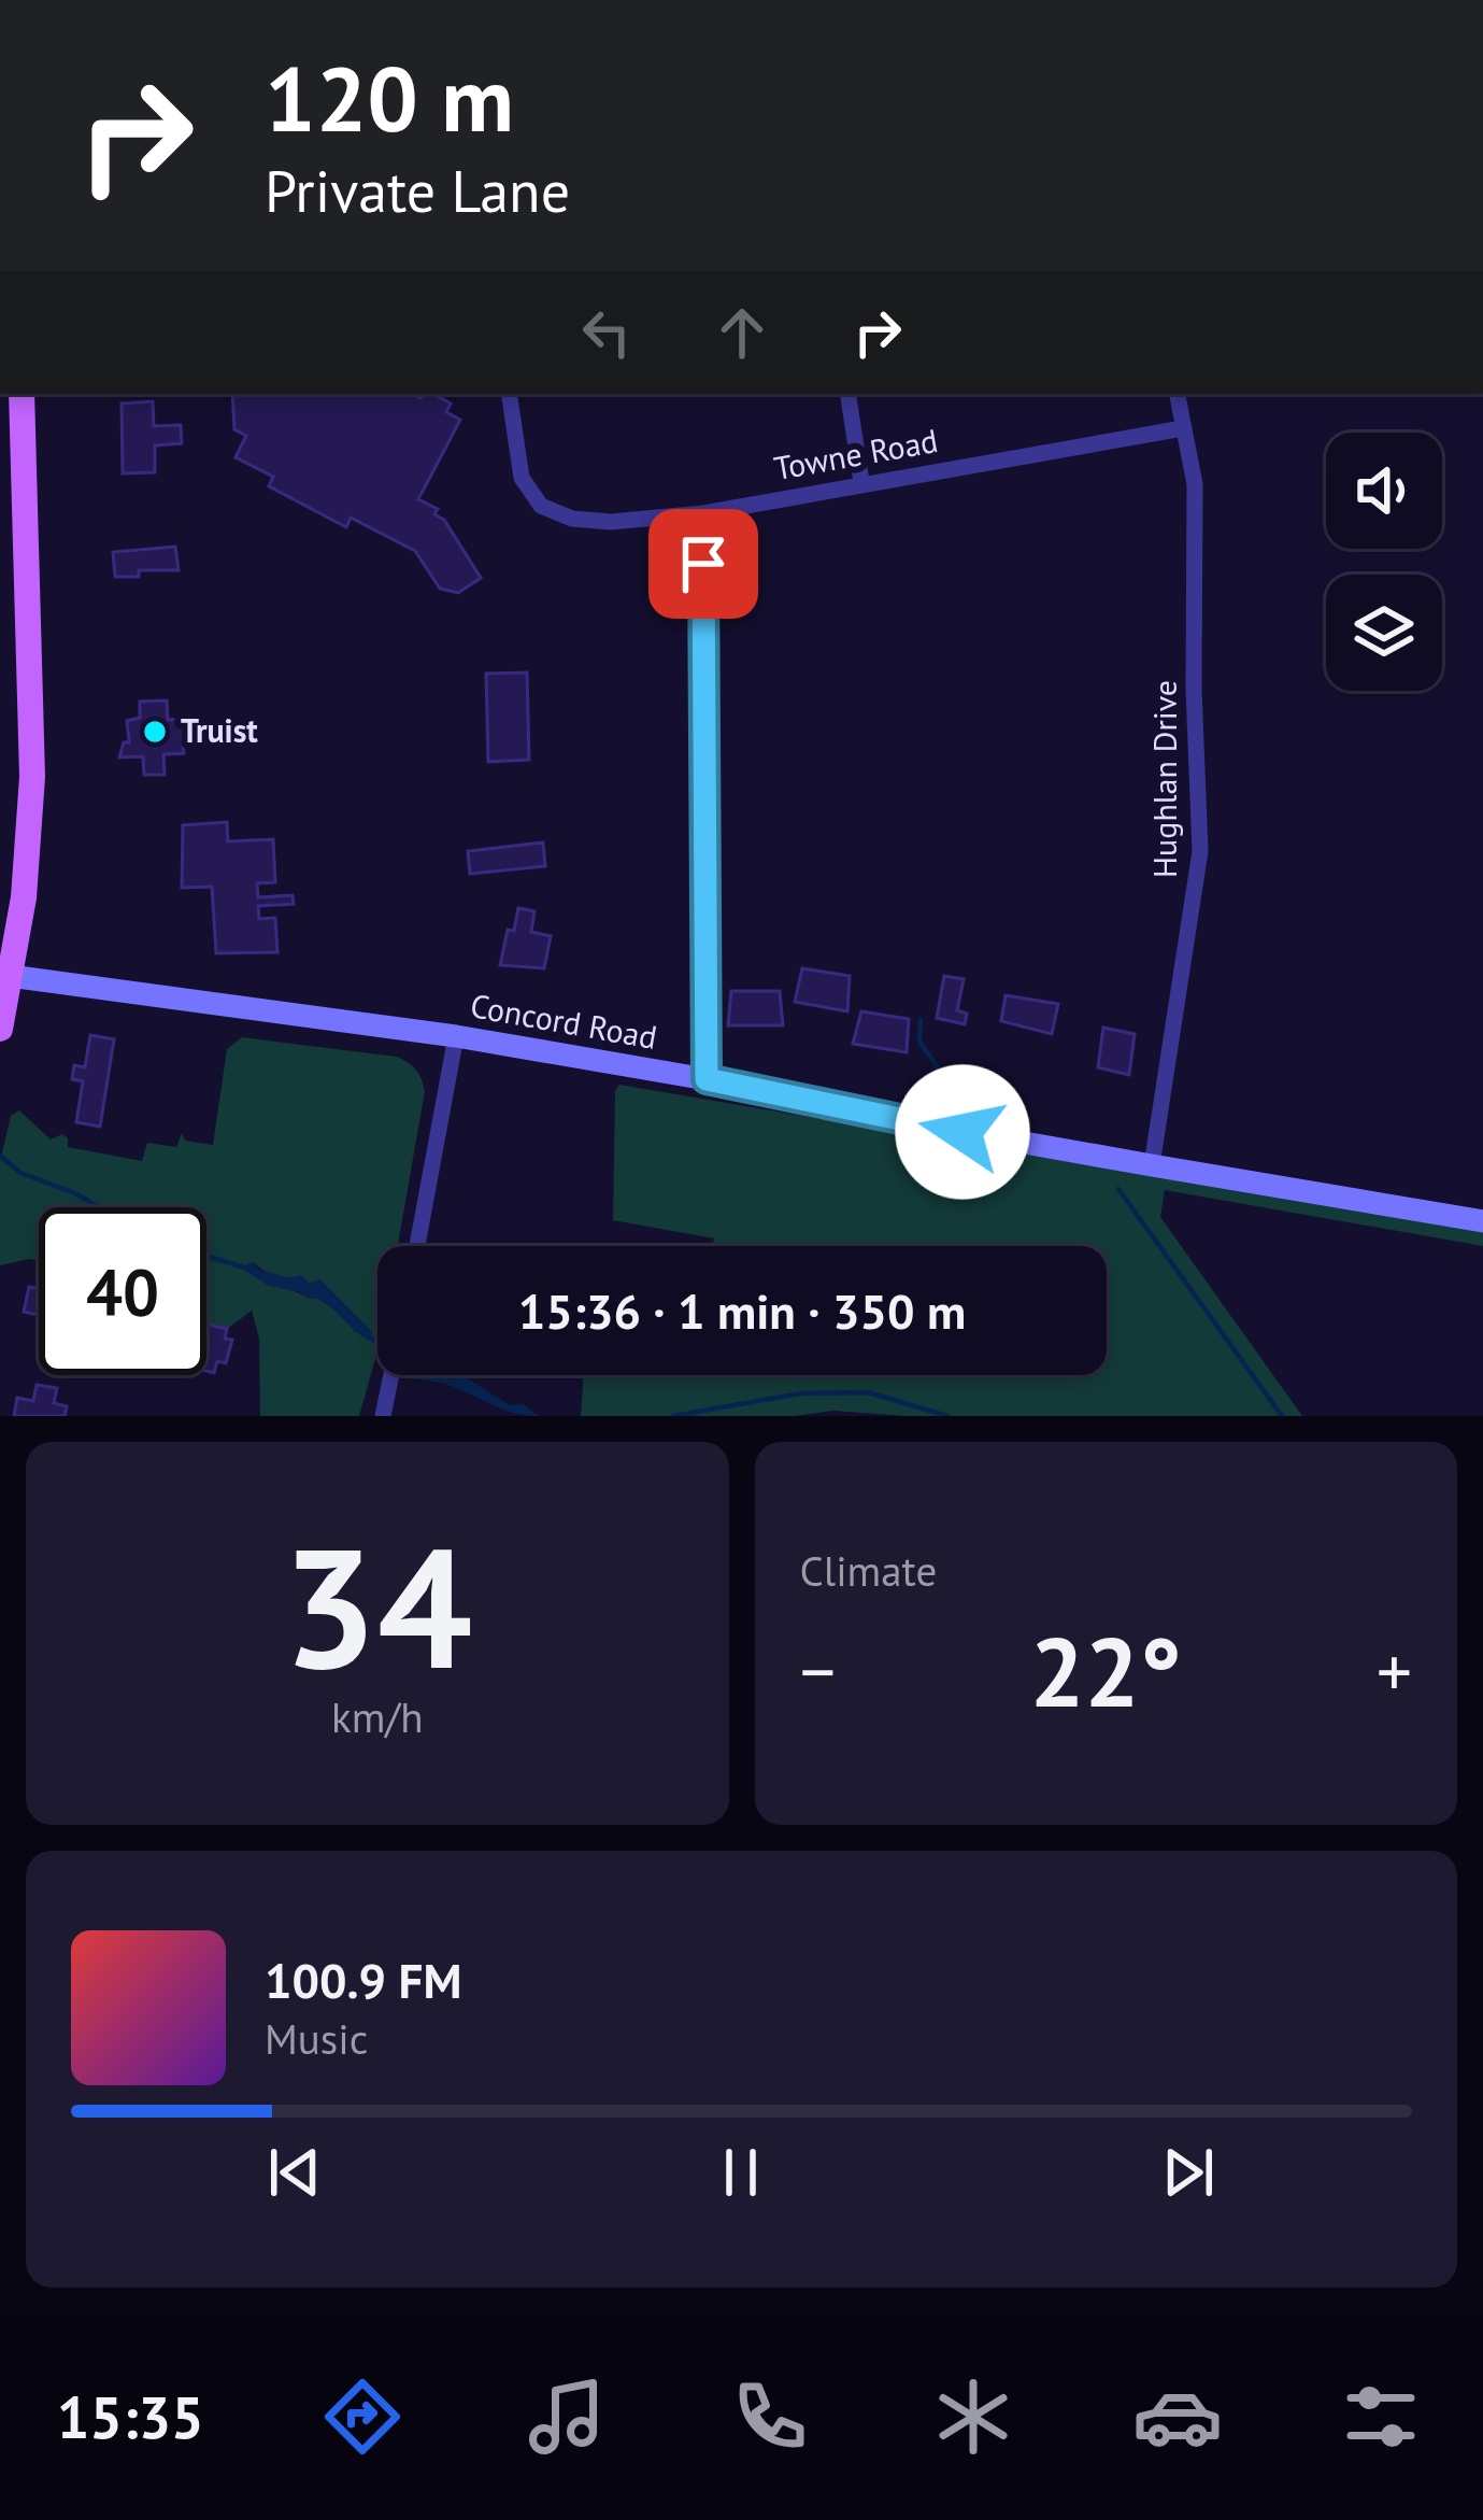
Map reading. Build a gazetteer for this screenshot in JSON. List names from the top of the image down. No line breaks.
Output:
{"streets":{"street":["Towne Road","Hughlan Drive","Concord Road"]},"crossings":[["Towne Road","Hughlan Drive"],["Hughlan Drive","Concord Road"]],"places":["Truist"],"page":{"turn":["120 m","Private Lane"],"limit":"40","trip":"15:36 · 1 min · 350 m","tile":[["34","km/h"],"Climate"],"heat":["−","22°","+"],"song":["100.9 FM","Music"],"tabs":"15:35"}}
